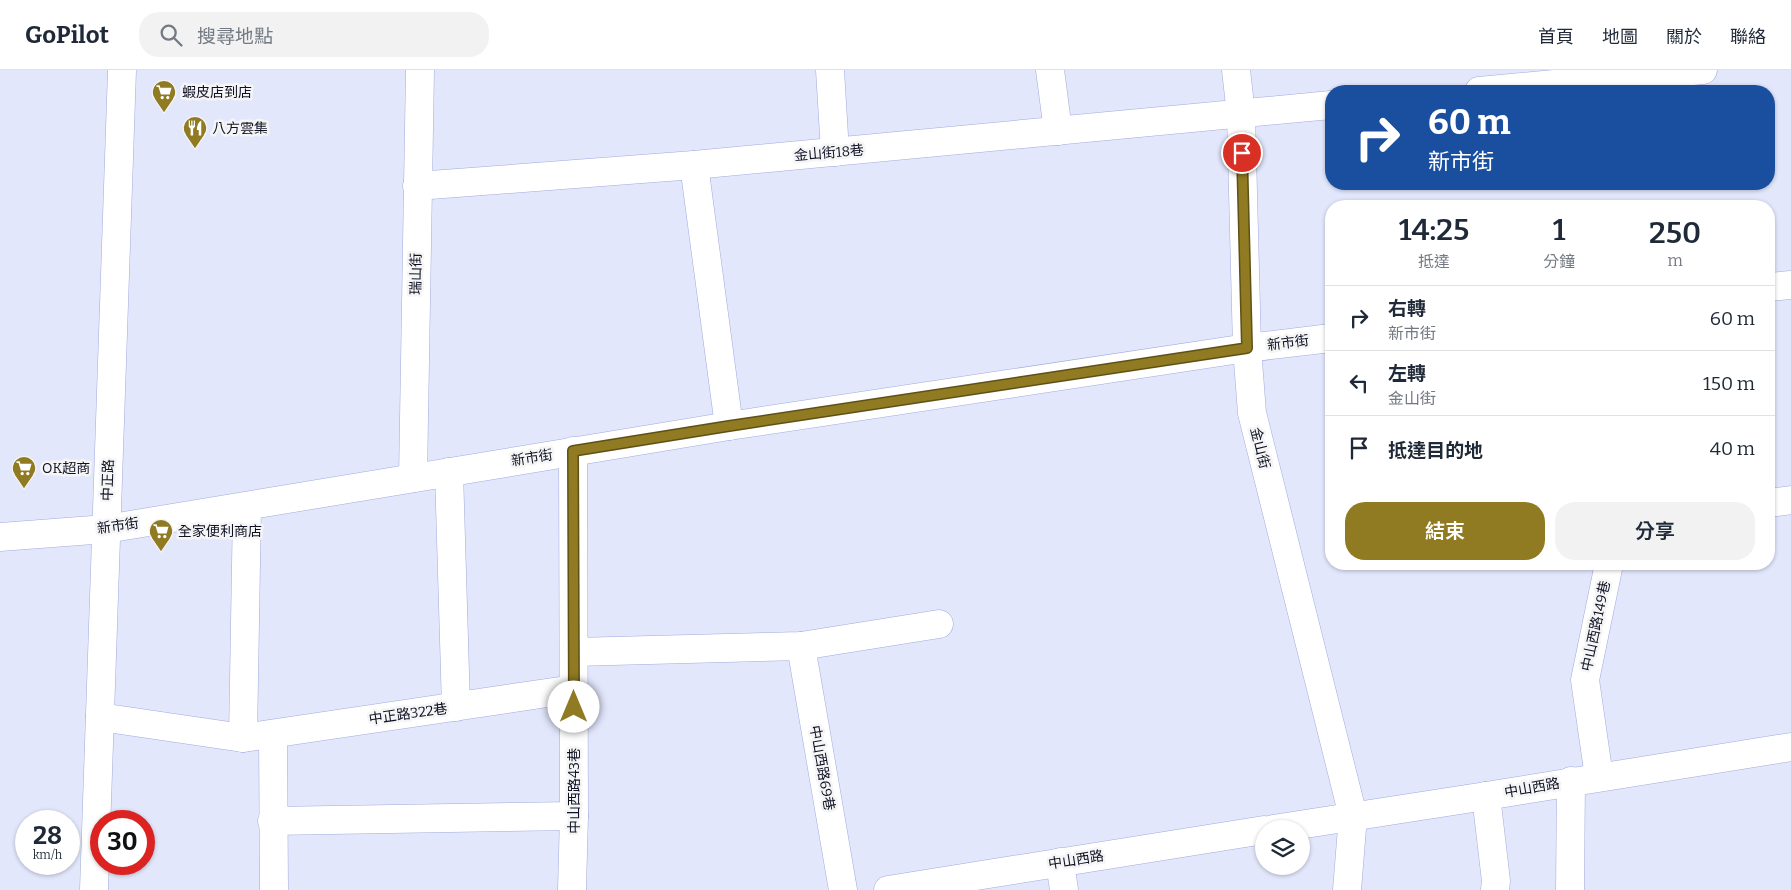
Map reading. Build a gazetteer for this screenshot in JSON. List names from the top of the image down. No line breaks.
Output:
{"streets":{"street":["金山街18巷","瑞山街","新市街","金山街","中正路","中山西路149巷","中正路322巷","中山西路69巷","中山西路","中山西路43巷"]},"crossings":[["金山街18巷","瑞山街"],["金山街18巷","金山街"],["瑞山街","新市街"],["新市街","金山街"],["新市街","中正路"],["新市街","中山西路43巷"],["金山街","中山西路"],["中正路","中正路322巷"],["中山西路149巷","中山西路"],["中正路322巷","中山西路43巷"]],"places":{"supermarket":["蝦皮店到店","OK超商","全家便利商店"],"restaurant":["八方雲集"]},"page":{"header":"GoPilot","search":"搜尋地點","nav":["首頁","地圖","關於","聯絡"],"turn":["60 m","新市街"],"eta":["14:25","抵達","1","分鐘","250","m"],"list":[{"name":"右轉","note":"新市街","value":"60 m"},{"name":"左轉","note":"金山街","value":"150 m"},{"name":"抵達目的地","value":"40 m"}],"buttons":["結束","分享"],"speed":"28 km/h","limit":"30"}}
